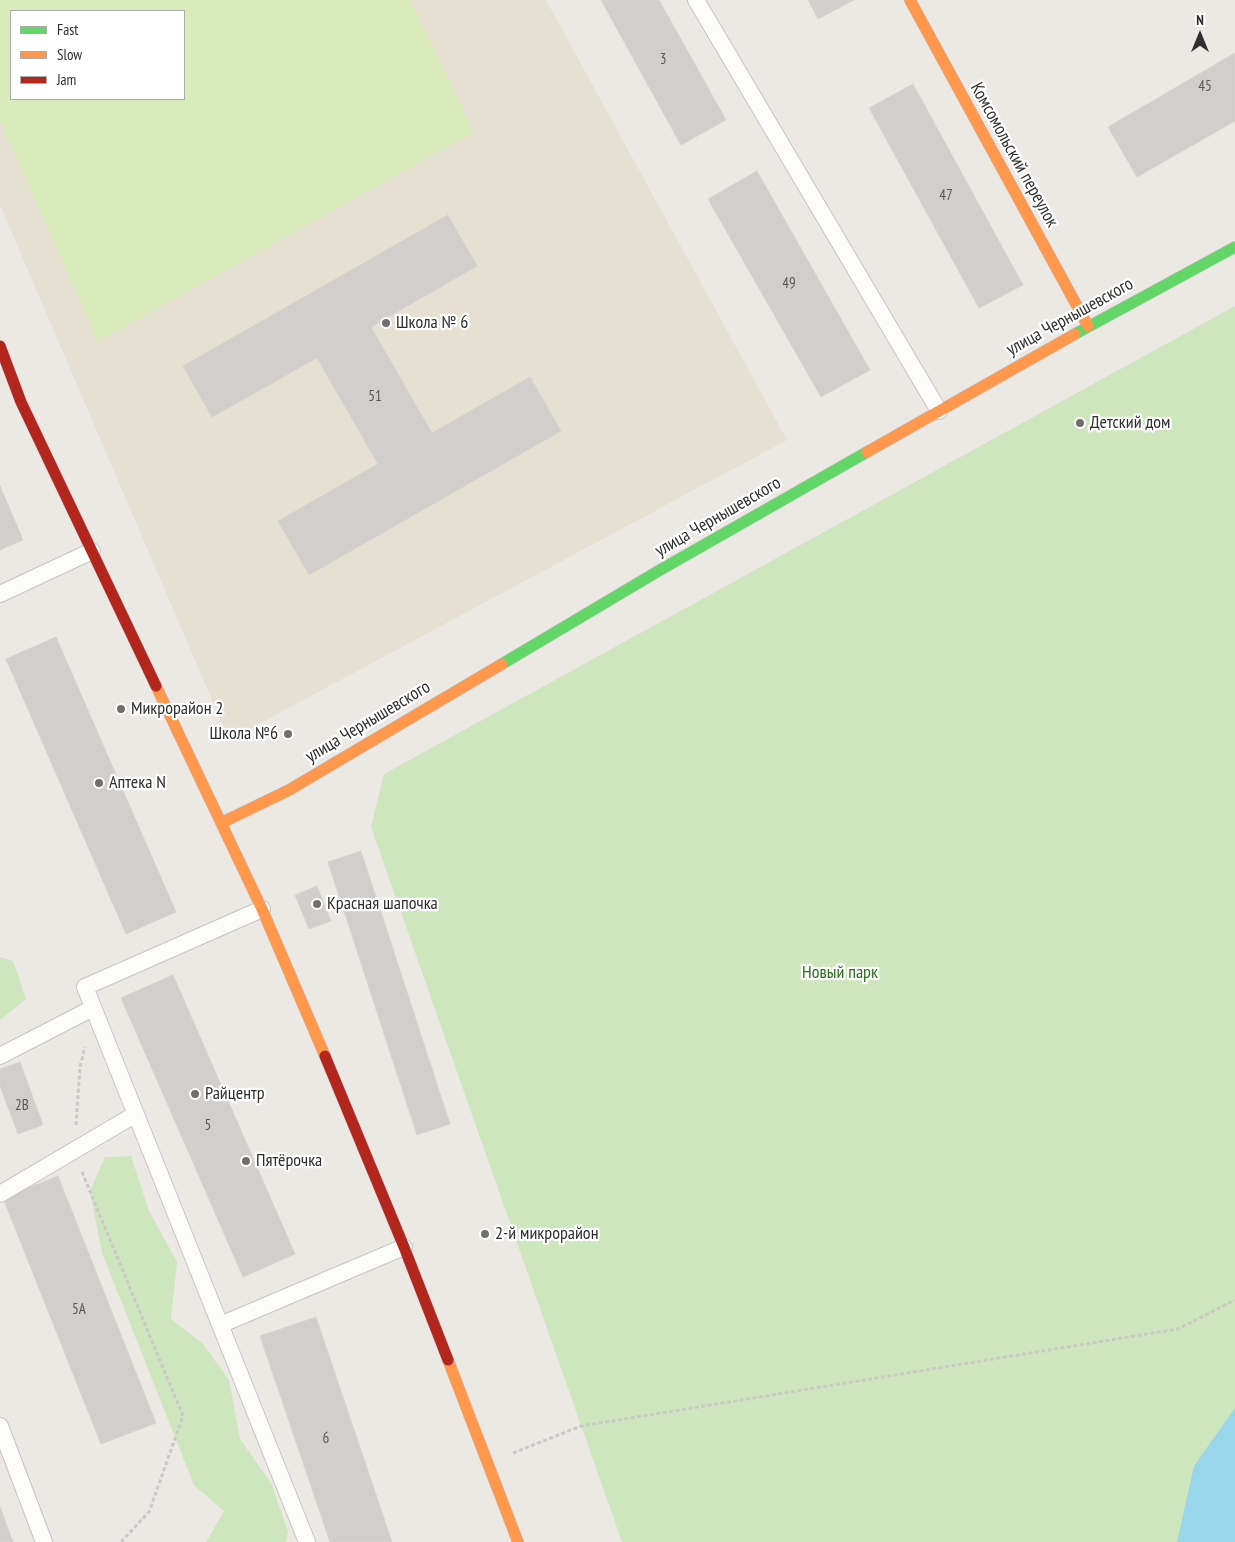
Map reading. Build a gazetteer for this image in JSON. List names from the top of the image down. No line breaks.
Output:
{"streets":{"street":["Комсомольский переулок","улица Чернышевского"]},"crossings":[["Комсомольский переулок","улица Чернышевского"]],"parks":["Новый парк"],"places":["Школа № 6","Детский дом","Микрорайон 2","Школа №6","Аптека N","Красная шапочка","Райцентр","Пятёрочка","2-й микрорайон"],"house_numbers":["3","45","47","49","51","2В","5","5А","6"],"legend":["Fast","Slow","Jam"],"north":"top"}
